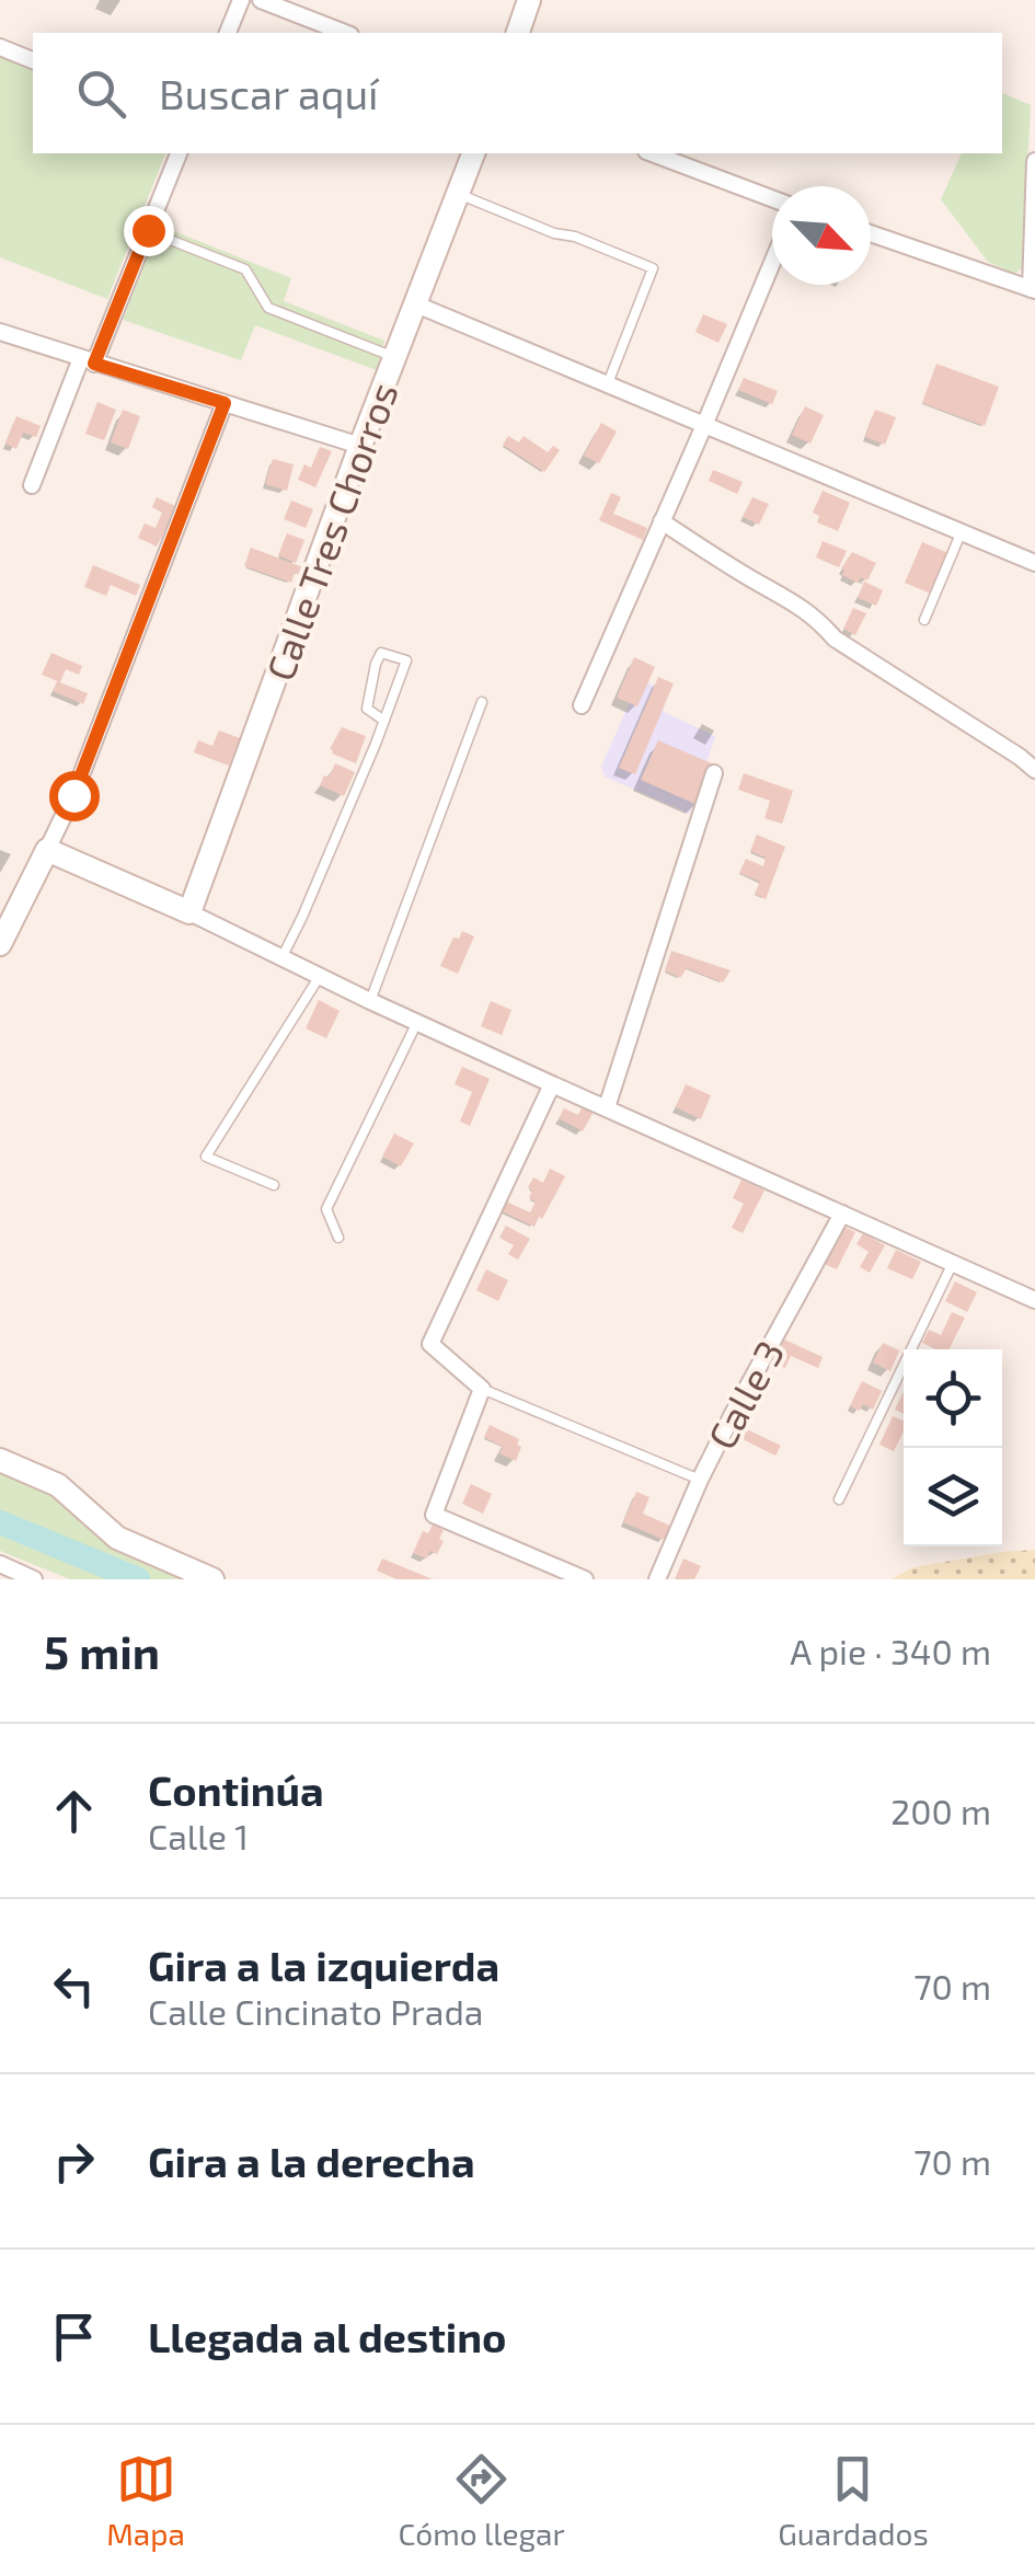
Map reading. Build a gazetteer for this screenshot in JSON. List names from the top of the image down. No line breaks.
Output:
{"streets":{"main road":["Calle Tres Chorros"],"street":["Calle 3"]},"north":"bottom right","page":{"search":"Buscar aquí","heading":["5 min","A pie · 340 m"],"list":[["Continúa","Calle 1","200 m"],["Gira a la izquierda","Calle Cincinato Prada","70 m"],["Gira a la derecha","70 m"],"Llegada al destino"],"nav":["Mapa","Cómo llegar","Guardados"]}}
